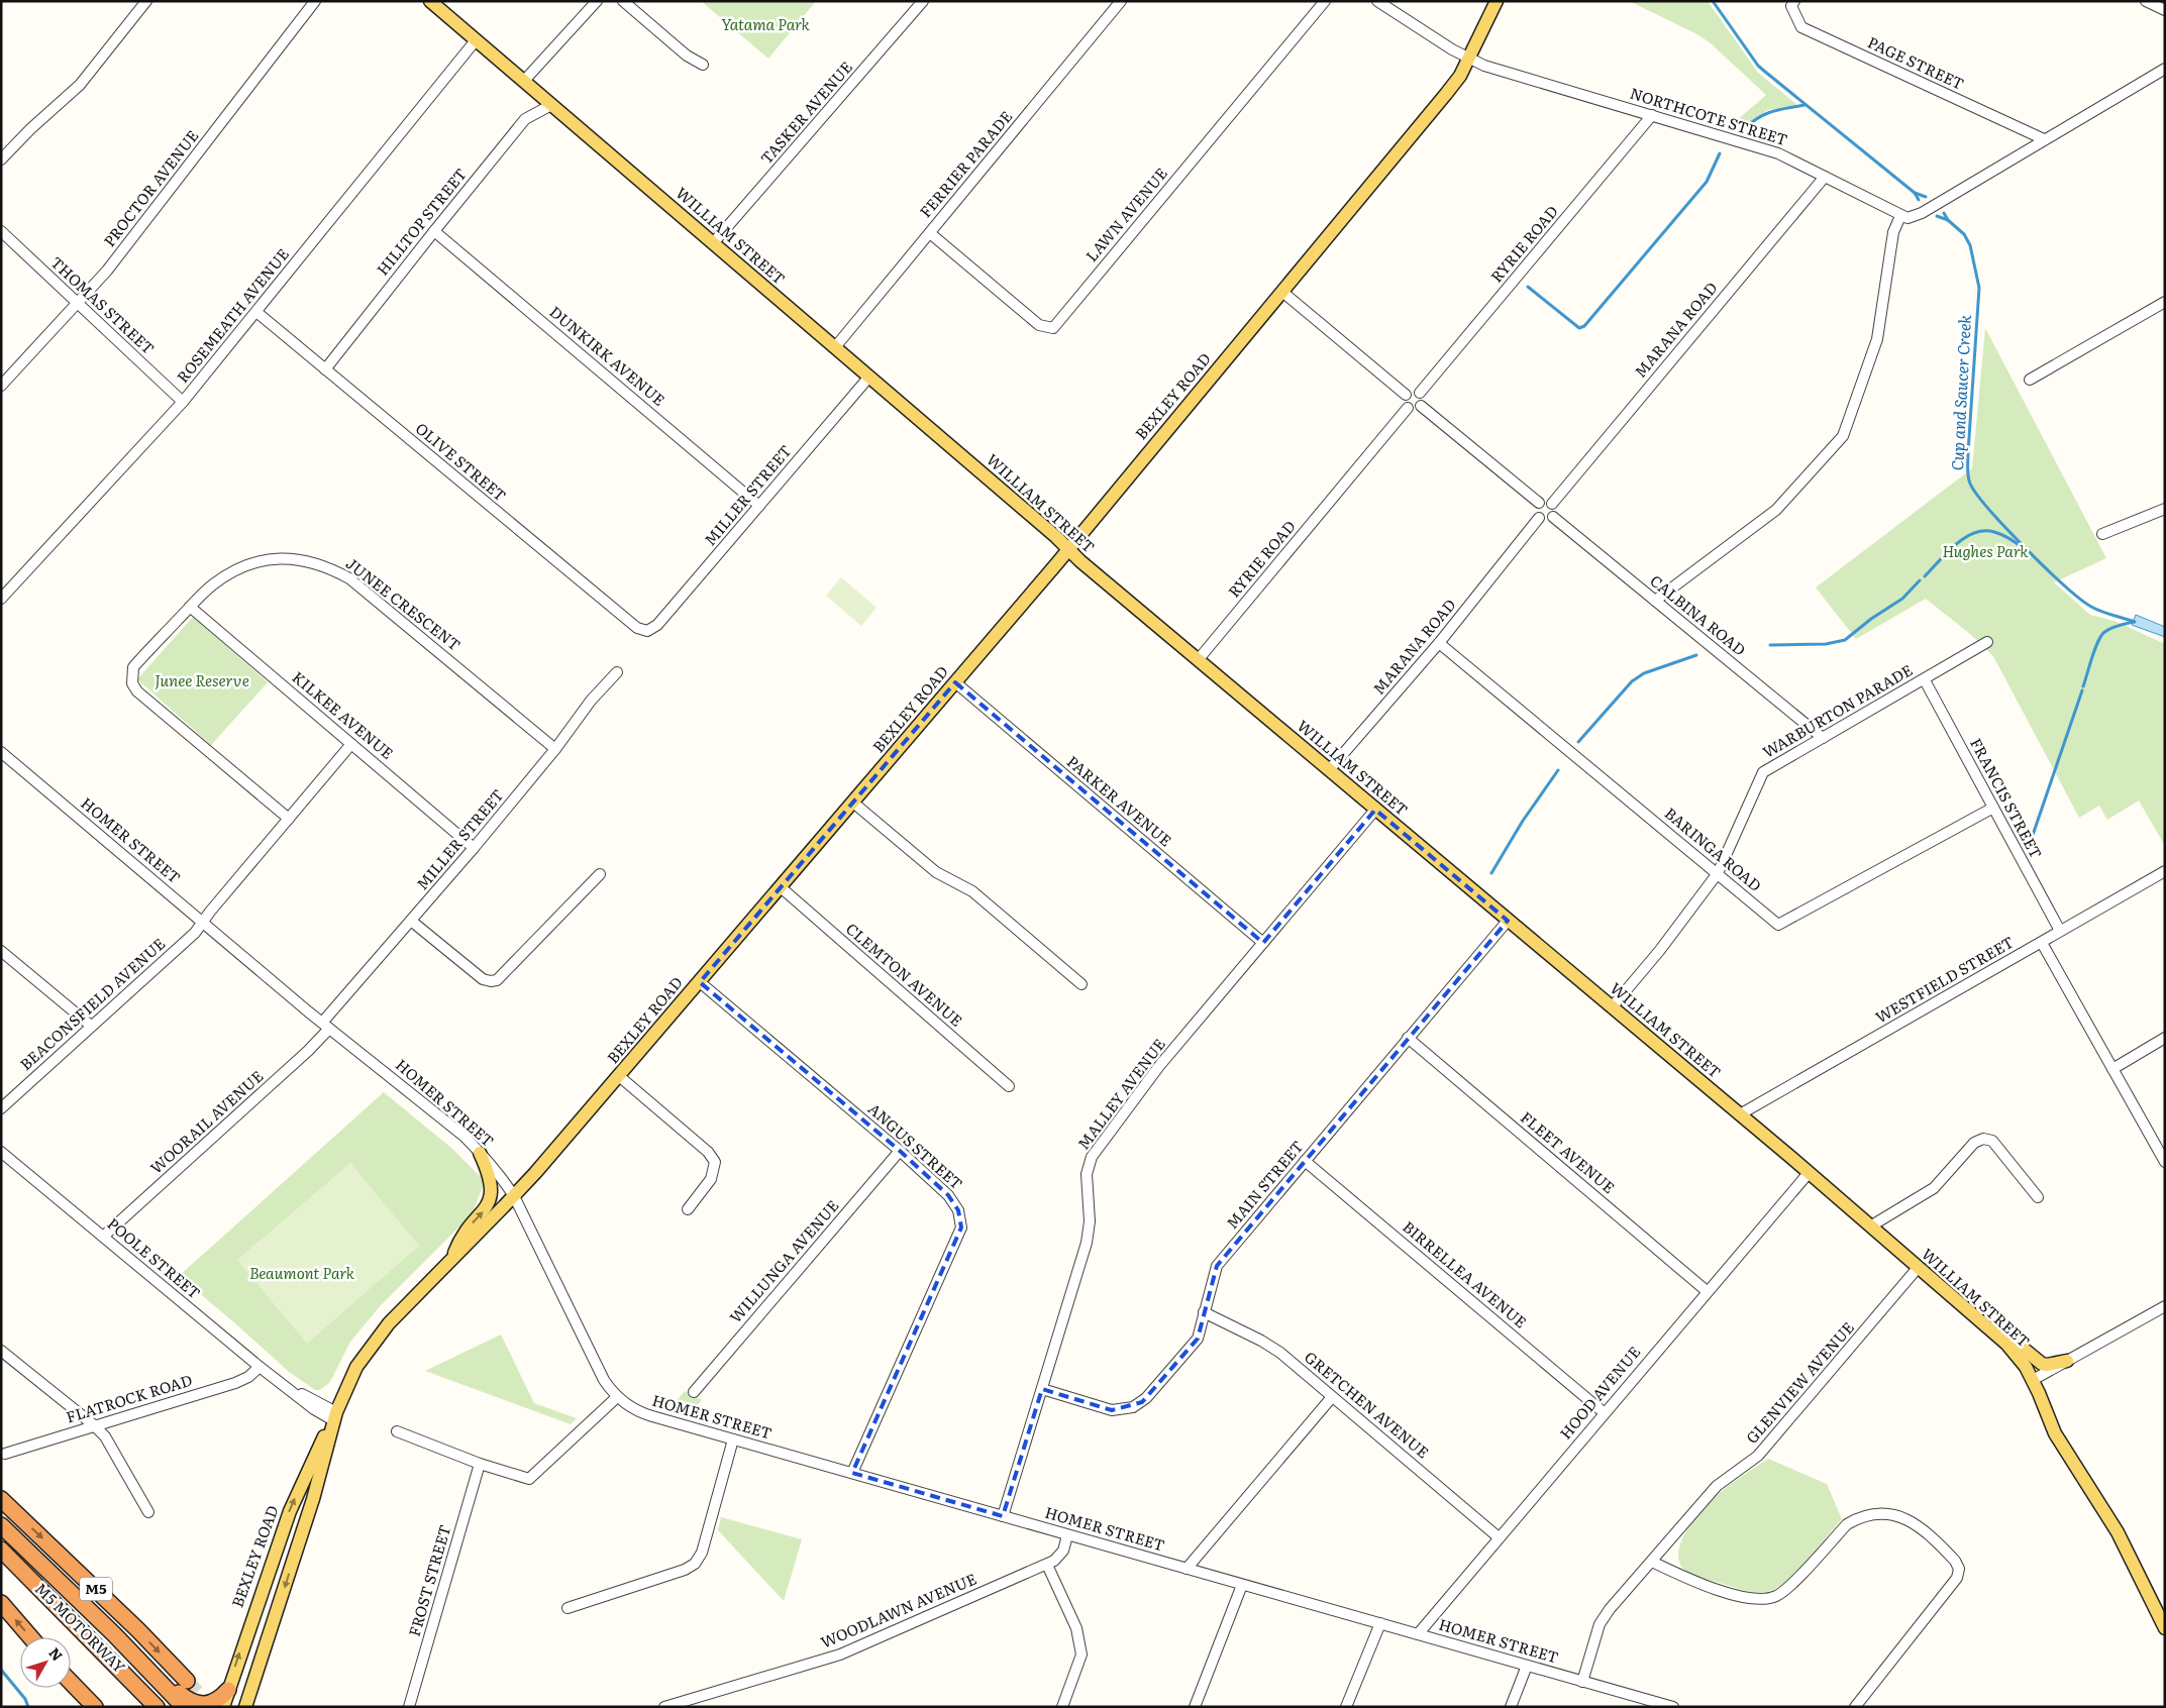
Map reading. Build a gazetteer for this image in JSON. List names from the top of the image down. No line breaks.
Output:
{"streets":{"highway":["M5","M5 MOTORWAY"],"main road":["WILLIAM STREET","BEXLEY ROAD"],"street":["PAGE STREET","TASKER AVENUE","NORTHCOTE STREET","FERRIER PARADE","PROCTOR AVENUE","LAWN AVENUE","HILLTOP STREET","RYRIE ROAD","THOMAS STREET","ROSEMEATH AVENUE","MARANA ROAD","DUNKIRK AVENUE","OLIVE STREET","MILLER STREET","JUNEE CRESCENT","CALBINA ROAD","WARBURTON PARADE","KILKEE AVENUE","FRANCIS STREET","PARKER AVENUE","HOMER STREET","BARINGA ROAD","CLEMTON AVENUE","WESTFIELD STREET","BEACONSFIELD AVENUE","MALLEY AVENUE","WOORAIL AVENUE","ANGUS STREET","FLEET AVENUE","MAIN STREET","POOLE STREET","WILLUNGA AVENUE","BIRRELLEA AVENUE","GLENVIEW AVENUE","HOOD AVENUE","FLATROCK ROAD","GRETCHEN AVENUE","FROST STREET","WOODLAWN AVENUE"]},"crossings":[["TASKER AVENUE","WILLIAM STREET"],["NORTHCOTE STREET","RYRIE ROAD"],["NORTHCOTE STREET","MARANA ROAD"],["NORTHCOTE STREET","BEXLEY ROAD"],["FERRIER PARADE","LAWN AVENUE"],["FERRIER PARADE","WILLIAM STREET"],["PROCTOR AVENUE","THOMAS STREET"],["HILLTOP STREET","WILLIAM STREET"],["HILLTOP STREET","DUNKIRK AVENUE"],["HILLTOP STREET","OLIVE STREET"],["WILLIAM STREET","RYRIE ROAD"],["WILLIAM STREET","ROSEMEATH AVENUE"],["WILLIAM STREET","MARANA ROAD"],["WILLIAM STREET","BEXLEY ROAD"],["WILLIAM STREET","MILLER STREET"],["WILLIAM STREET","WARBURTON PARADE"],["WILLIAM STREET","WESTFIELD STREET"],["WILLIAM STREET","MALLEY AVENUE"],["WILLIAM STREET","MAIN STREET"],["WILLIAM STREET","GLENVIEW AVENUE"],["WILLIAM STREET","HOOD AVENUE"],["THOMAS STREET","ROSEMEATH AVENUE"],["ROSEMEATH AVENUE","OLIVE STREET"],["MARANA ROAD","CALBINA ROAD"],["MARANA ROAD","BARINGA ROAD"],["DUNKIRK AVENUE","MILLER STREET"],["BEXLEY ROAD","PARKER AVENUE"],["BEXLEY ROAD","HOMER STREET"],["BEXLEY ROAD","CLEMTON AVENUE"],["BEXLEY ROAD","ANGUS STREET"],["BEXLEY ROAD","POOLE STREET"],["OLIVE STREET","MILLER STREET"],["MILLER STREET","JUNEE CRESCENT"],["MILLER STREET","KILKEE AVENUE"],["MILLER STREET","HOMER STREET"],["MILLER STREET","WOORAIL AVENUE"],["JUNEE CRESCENT","KILKEE AVENUE"],["JUNEE CRESCENT","BEACONSFIELD AVENUE"],["CALBINA ROAD","WARBURTON PARADE"],["WARBURTON PARADE","FRANCIS STREET"],["WARBURTON PARADE","BARINGA ROAD"],["KILKEE AVENUE","BEACONSFIELD AVENUE"],["FRANCIS STREET","BARINGA ROAD"],["FRANCIS STREET","WESTFIELD STREET"],["PARKER AVENUE","MALLEY AVENUE"],["HOMER STREET","BEACONSFIELD AVENUE"],["HOMER STREET","MALLEY AVENUE"],["HOMER STREET","WOORAIL AVENUE"],["HOMER STREET","ANGUS STREET"],["HOMER STREET","GLENVIEW AVENUE"],["HOMER STREET","HOOD AVENUE"],["HOMER STREET","WOODLAWN AVENUE"],["MALLEY AVENUE","MAIN STREET"],["WOORAIL AVENUE","POOLE STREET"],["ANGUS STREET","WILLUNGA AVENUE"],["FLEET AVENUE","MAIN STREET"],["FLEET AVENUE","HOOD AVENUE"],["MAIN STREET","BIRRELLEA AVENUE"],["MAIN STREET","GRETCHEN AVENUE"],["POOLE STREET","FLATROCK ROAD"],["BIRRELLEA AVENUE","HOOD AVENUE"],["HOOD AVENUE","GRETCHEN AVENUE"]],"water":["Cup and Saucer Creek"],"parks":["Yatama Park","Hughes Park","Junee Reserve","Beaumont Park"],"north":"top right"}
